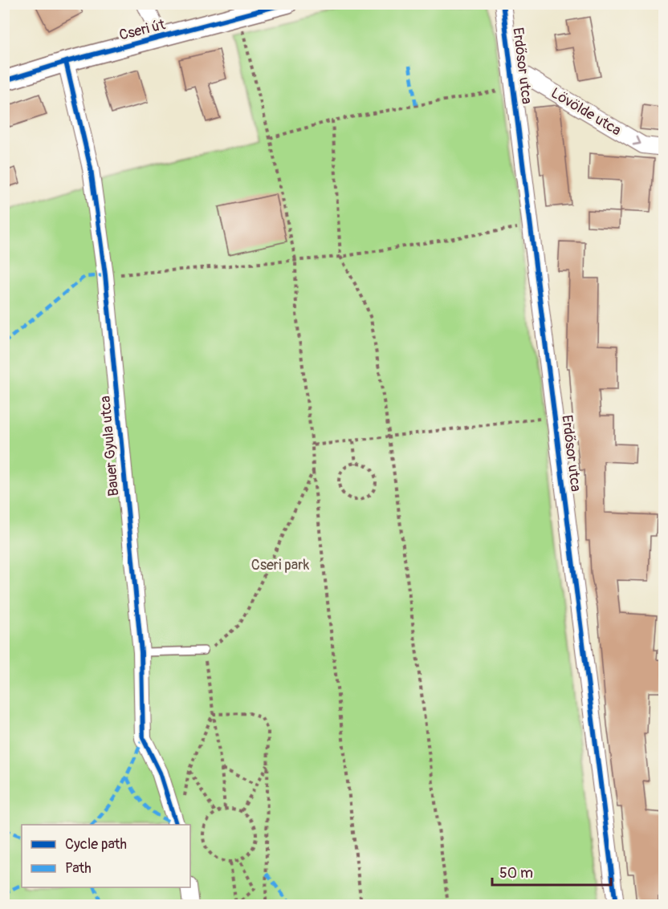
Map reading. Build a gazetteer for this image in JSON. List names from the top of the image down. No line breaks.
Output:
{"streets":{"street":["Cseri út","Erdősor utca","Lövölde utca","Bauer Gyula utca"]},"crossings":[["Cseri út","Bauer Gyula utca"],["Erdősor utca","Lövölde utca"]],"one_way":["Lövölde utca"],"parks":["Cseri park"],"legend":["Cycle path","Path"],"scale_bar":"50 m"}
